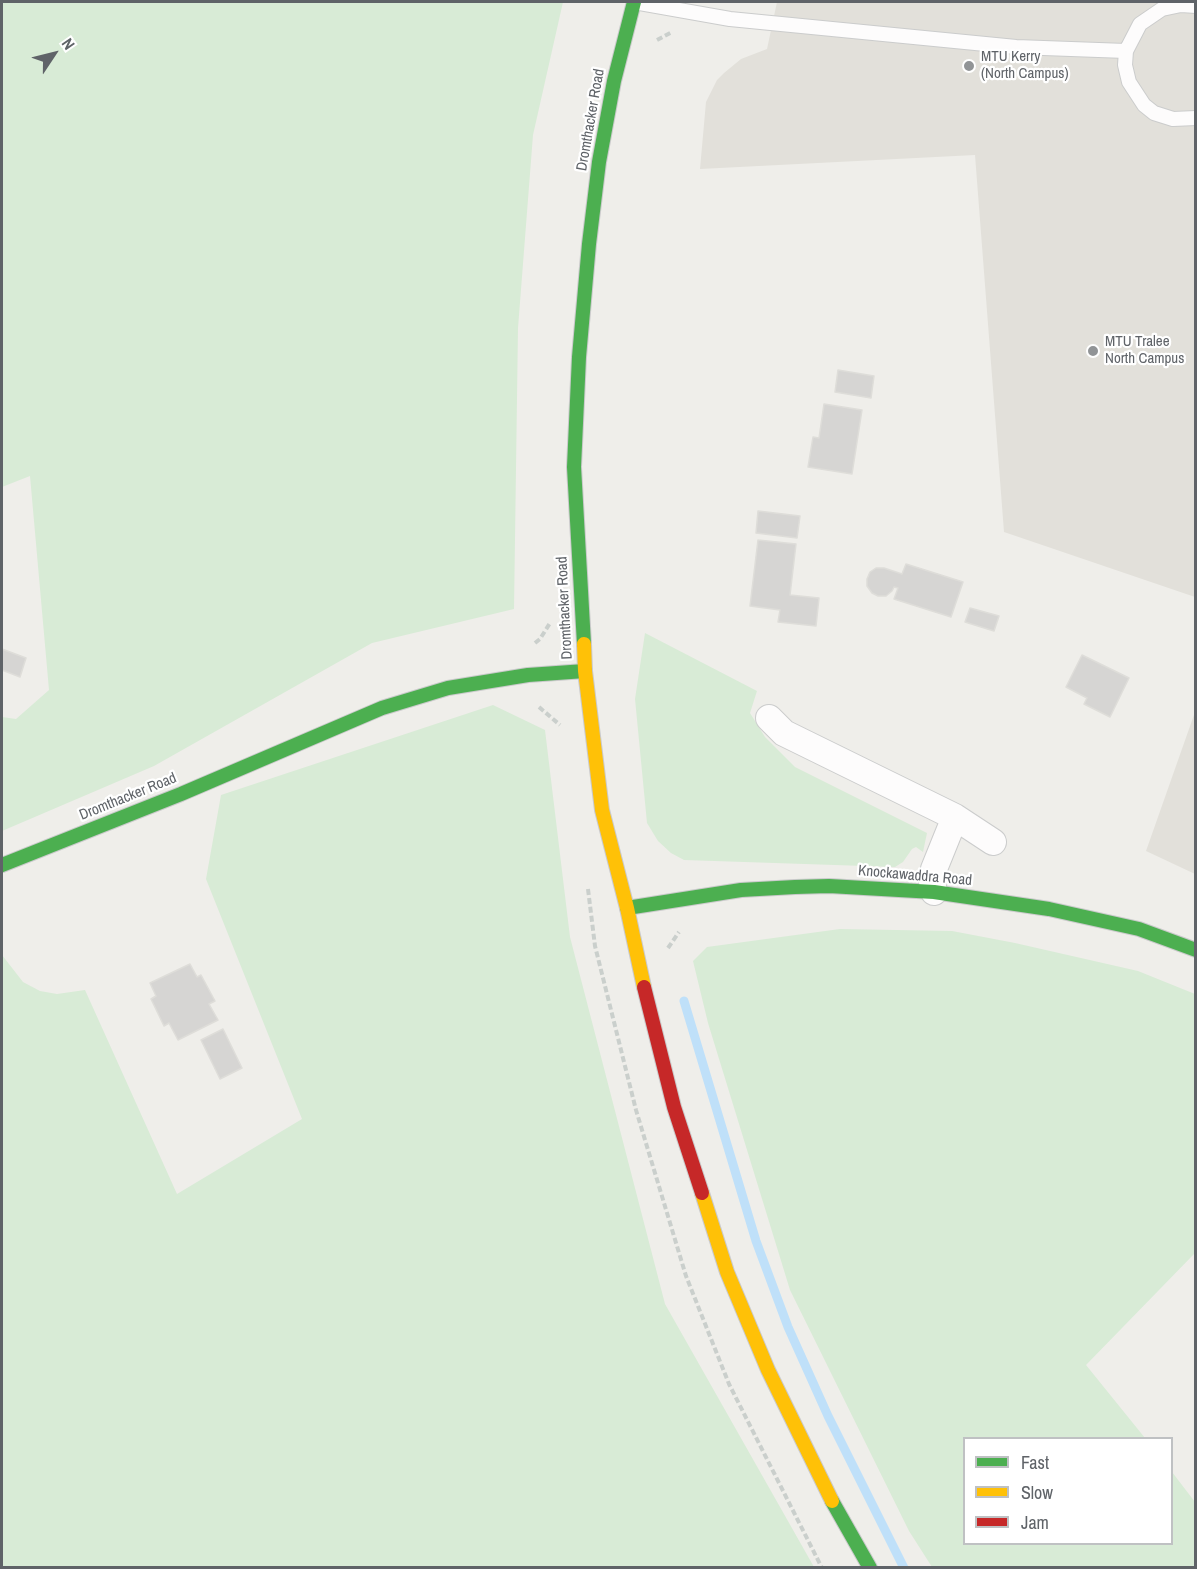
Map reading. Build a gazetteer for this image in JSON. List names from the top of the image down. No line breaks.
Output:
{"streets":{"street":["Dromthacker Road","Knockawaddra Road"]},"places":["MTU Kerry (North Campus)","MTU Tralee North Campus"],"legend":["Fast","Slow","Jam"],"north":"top right"}
